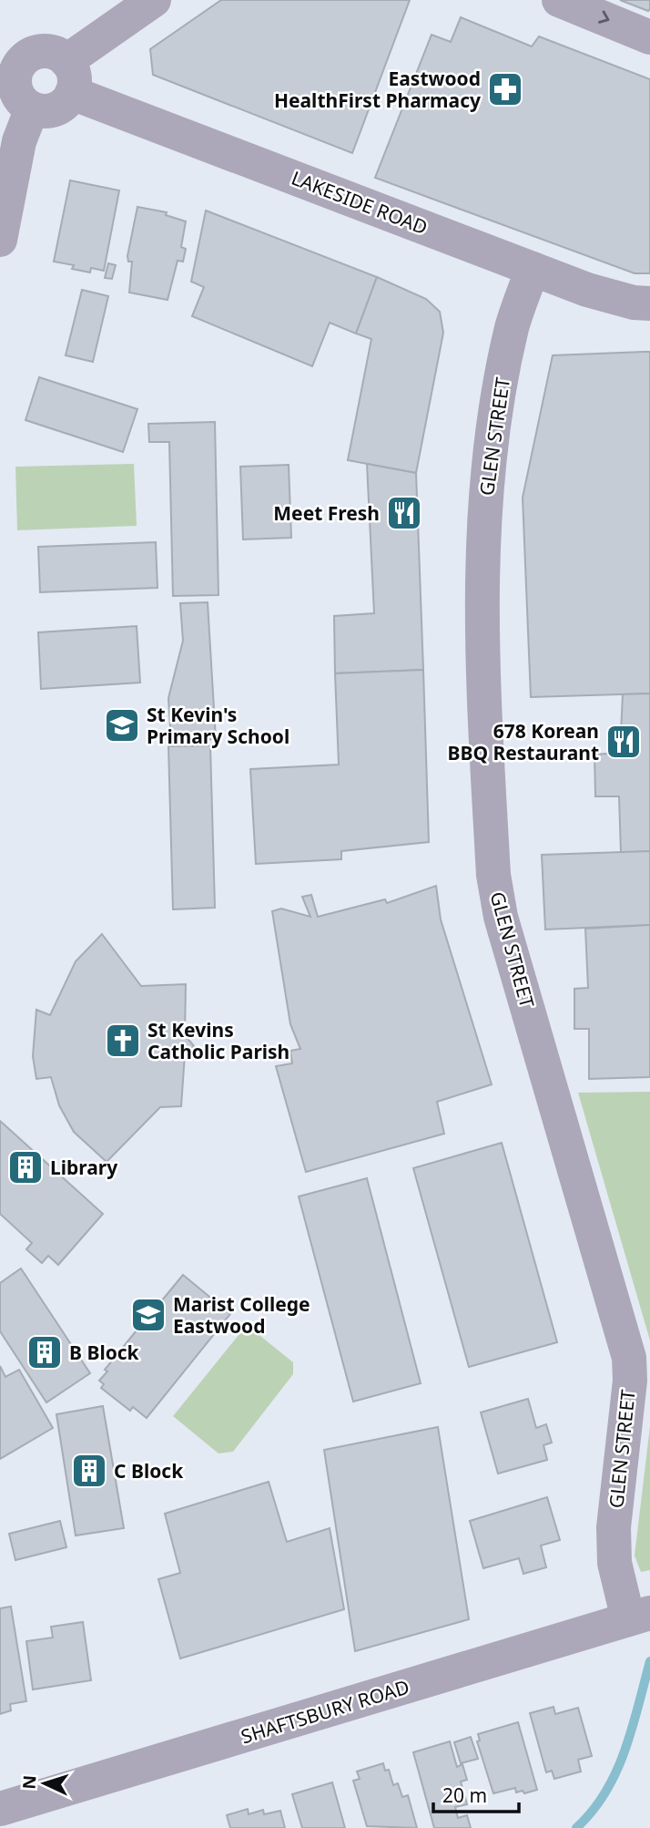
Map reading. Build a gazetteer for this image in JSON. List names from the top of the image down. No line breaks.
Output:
{"streets":{"street":["LAKESIDE ROAD","GLEN STREET","SHAFTSBURY ROAD"]},"crossings":[["LAKESIDE ROAD","GLEN STREET"],["GLEN STREET","SHAFTSBURY ROAD"]],"places":{"pharmacy":["Eastwood HealthFirst Pharmacy"],"restaurant":["Meet Fresh","678 Korean BBQ Restaurant"],"school or university":["St Kevin's Primary School","Marist College Eastwood"],"church":["St Kevins Catholic Parish"],"building":["Library","B Block","C Block"]},"scale_bar":"20 m","north":"left"}
